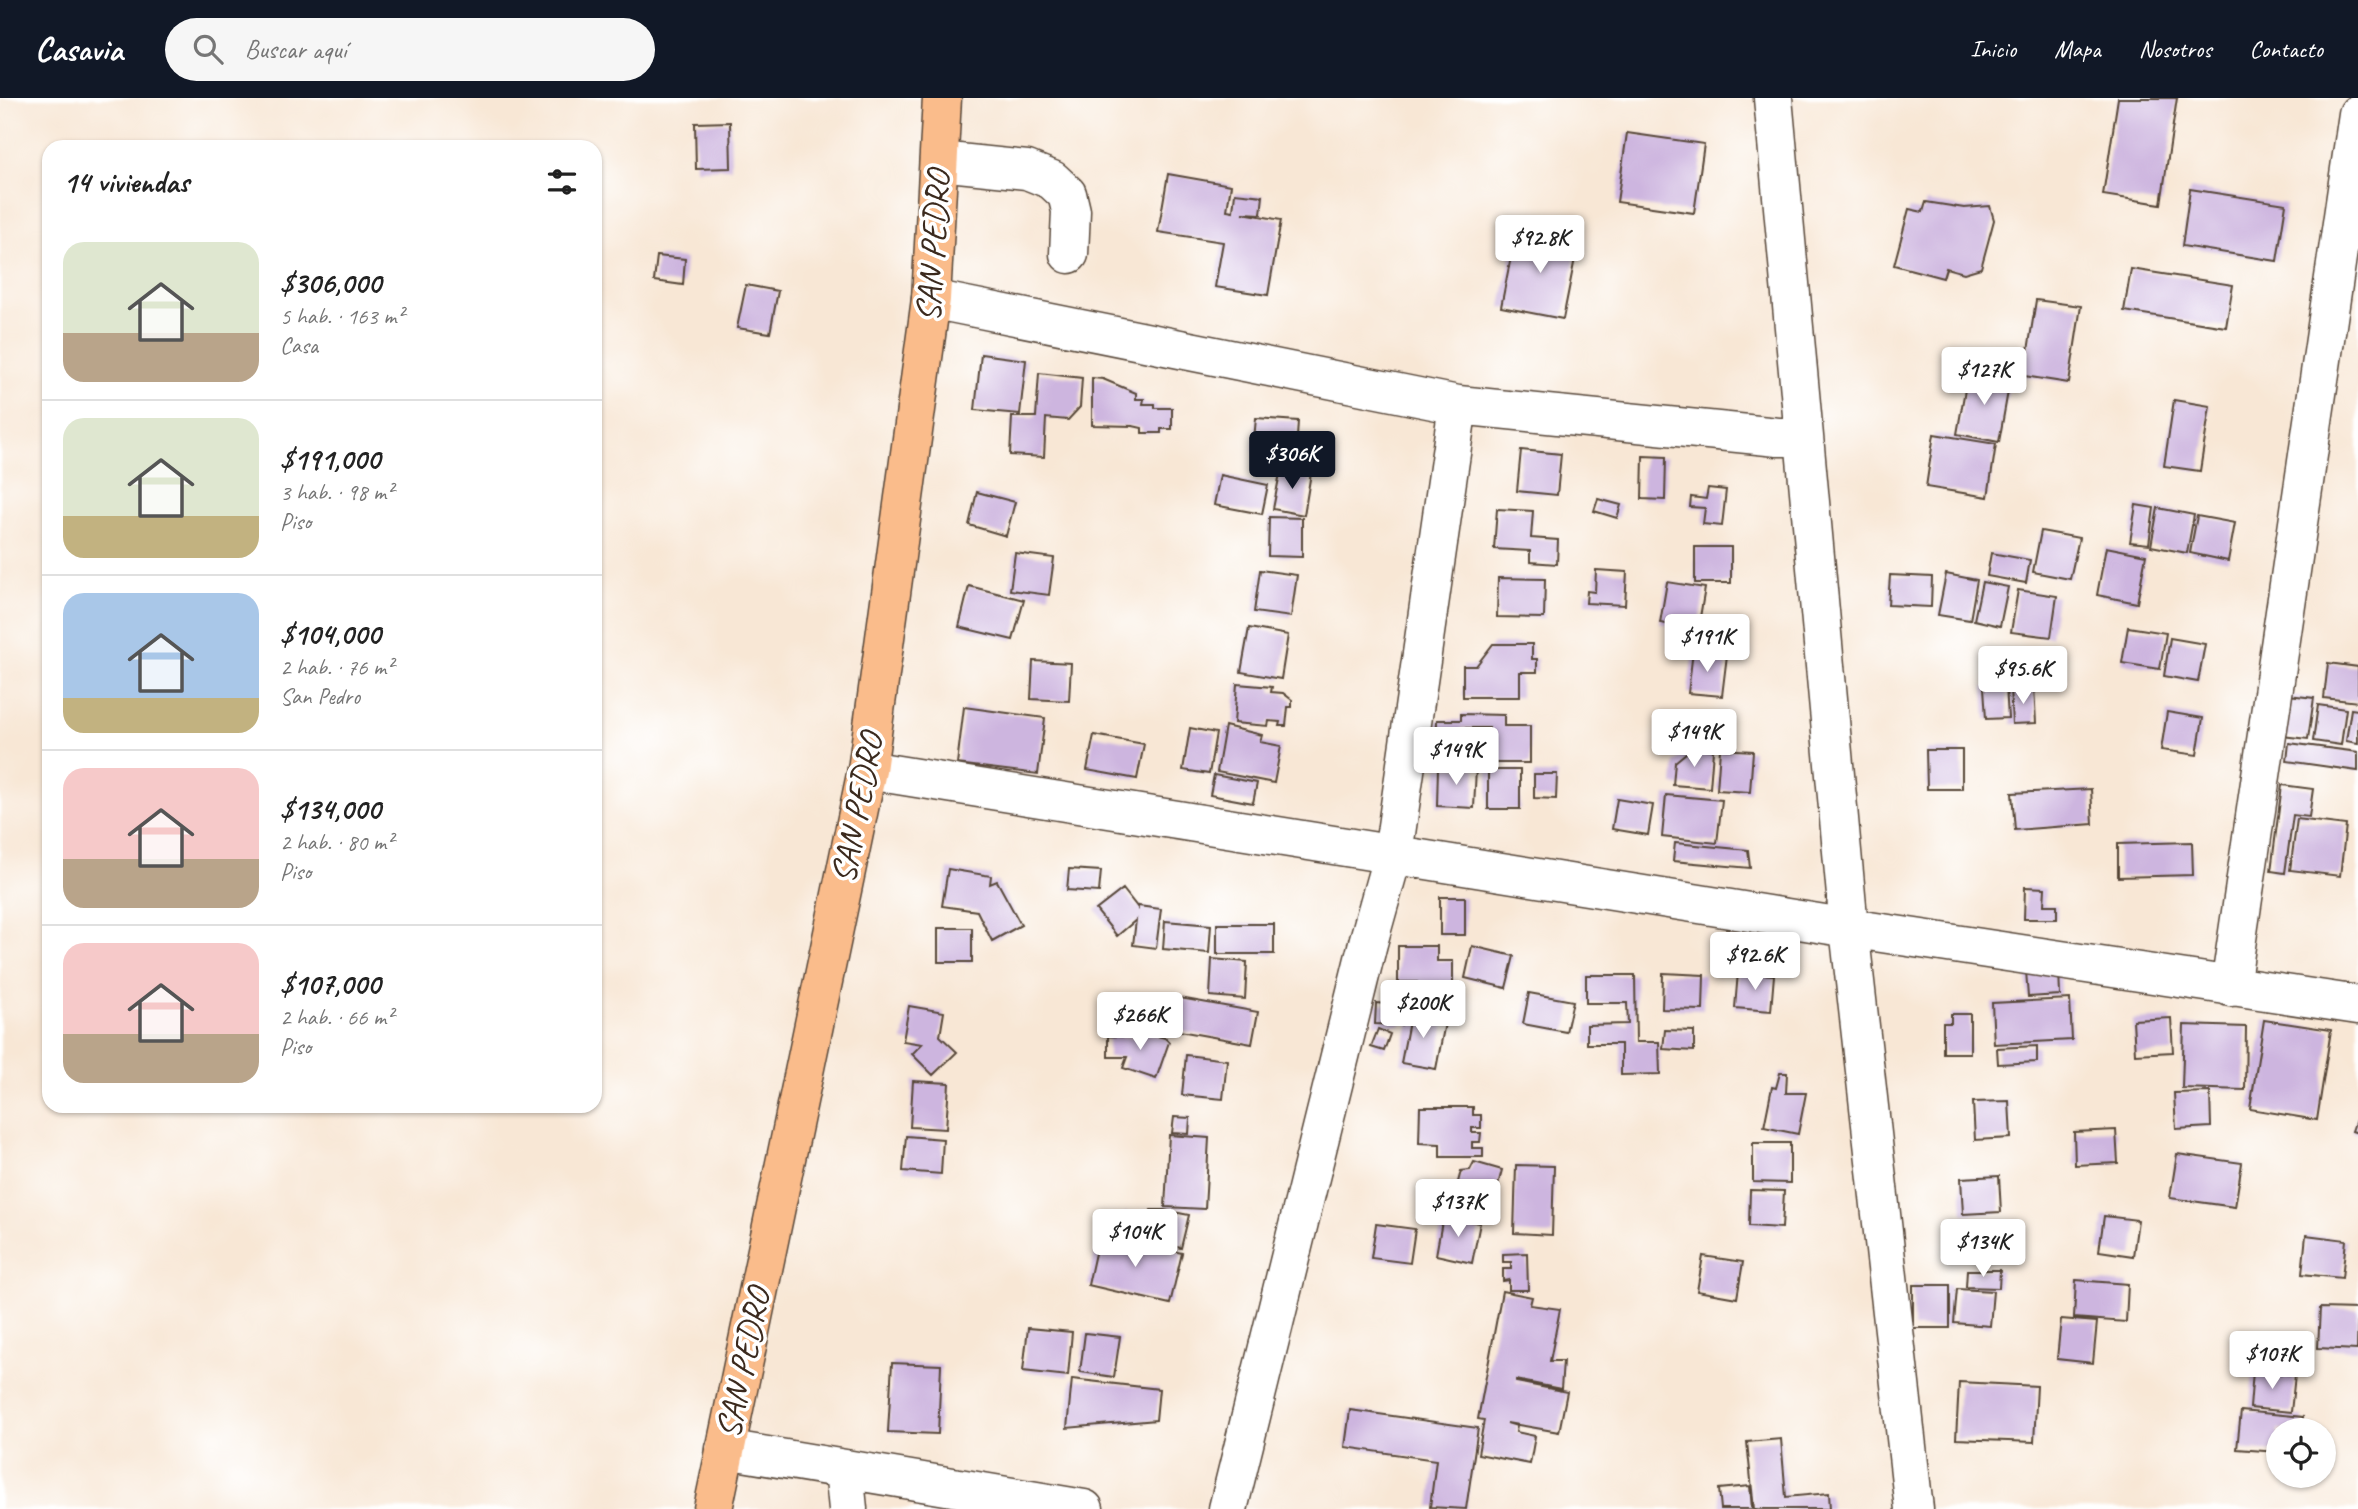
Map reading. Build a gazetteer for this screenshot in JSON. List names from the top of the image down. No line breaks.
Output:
{"streets":{"main road":["SAN PEDRO"]},"page":{"header":"Casavia","search":"Buscar aquí","nav":["Inicio","Mapa","Nosotros","Contacto"],"heading":"14 viviendas","price":["$92.8K","$127K","$306K","$191K","$95.6K","$149K","$149K","$92.6K","$200K","$266K","$137K","$104K","$134K","$107K"],"list":[{"name":"$306,000","note":"5 hab. · 163 m² · Casa"},{"name":"$191,000","note":"3 hab. · 98 m² · Piso"},{"name":"$104,000","note":"2 hab. · 76 m² · San Pedro"},{"name":"$134,000","note":"2 hab. · 80 m² · Piso"},{"name":"$107,000","note":"2 hab. · 66 m² · Piso"}]}}
